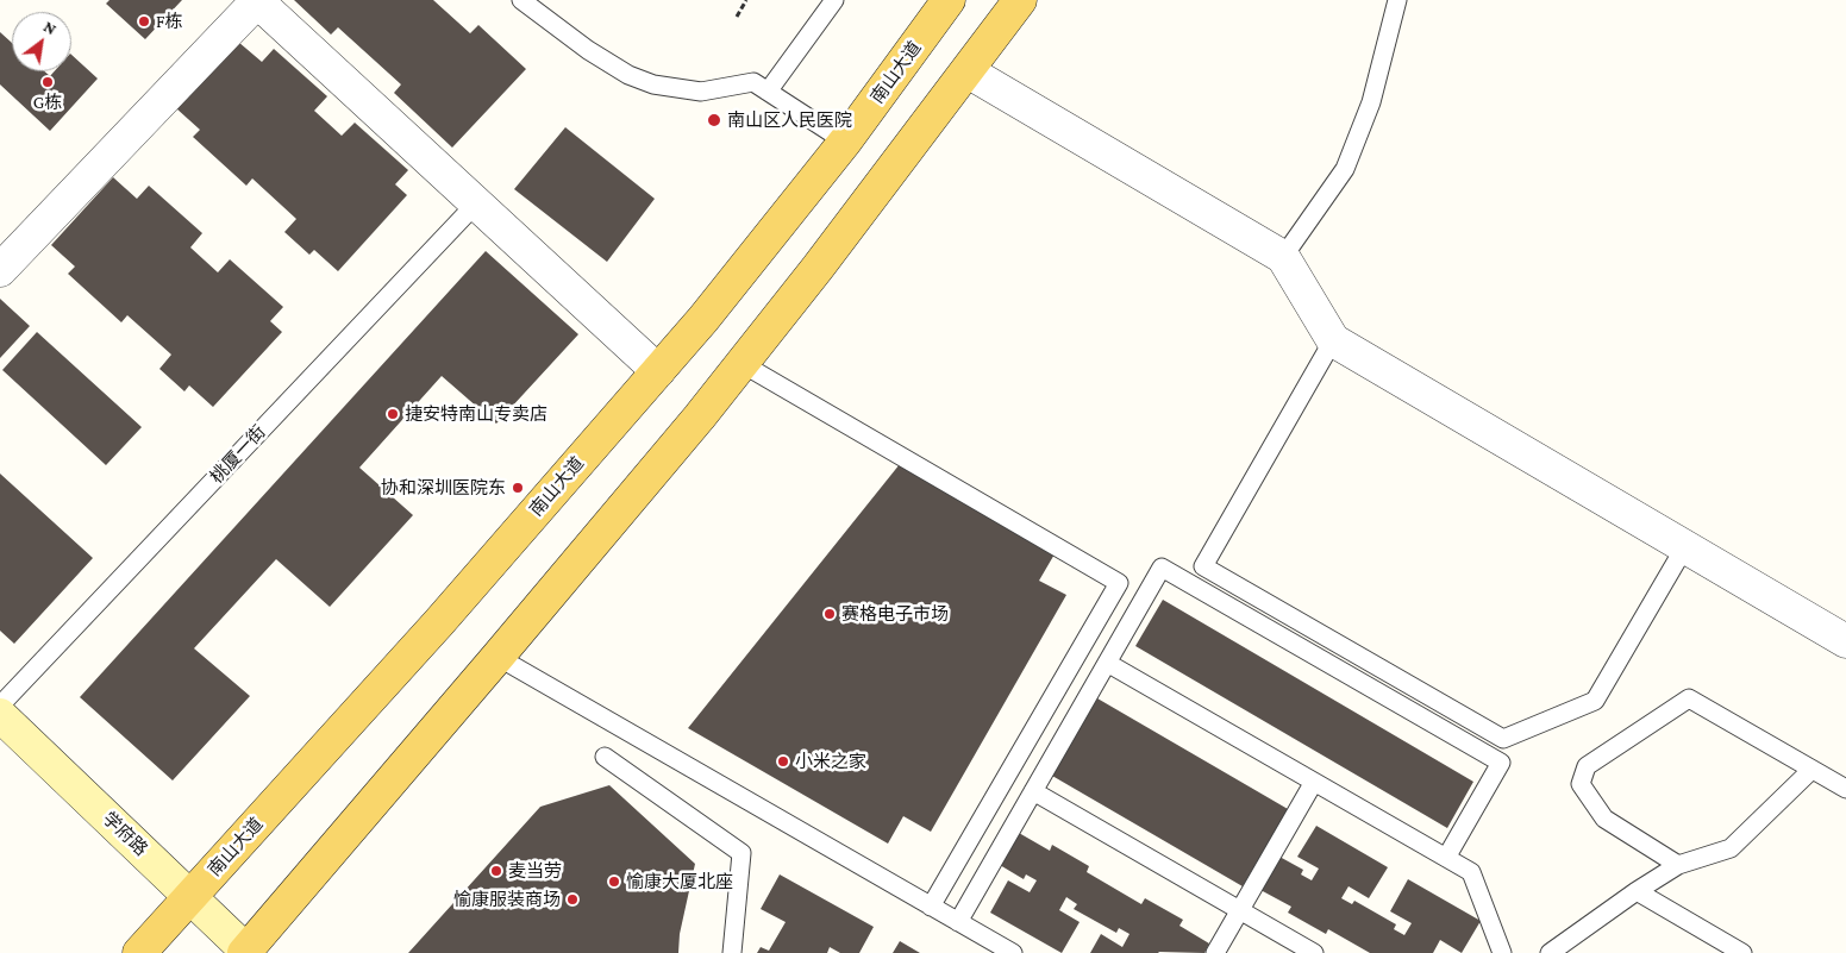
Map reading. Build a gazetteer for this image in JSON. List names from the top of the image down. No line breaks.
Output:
{"streets":{"main road":["南山大道","学府路"],"lane":["桃厦一街"]},"crossings":[["南山大道","学府路"]],"places":["F栋","G栋","南山区人民医院","捷安特南山专卖店","协和深圳医院东","赛格电子市场","小米之家","麦当劳","愉康大厦北座","愉康服装商场"],"north":"top right"}
